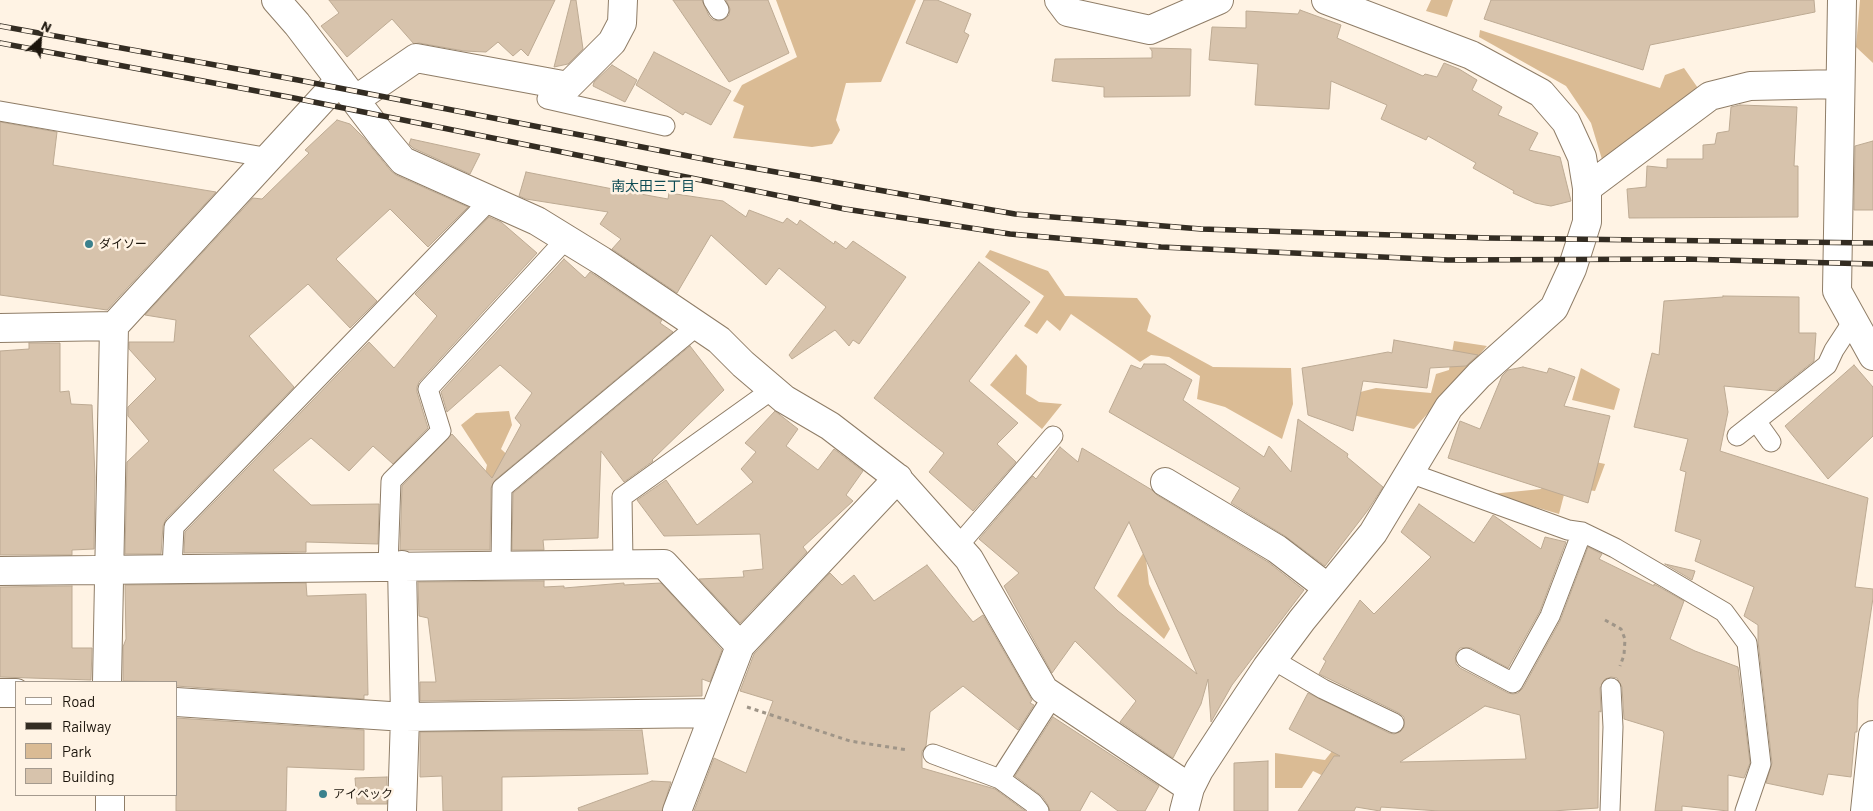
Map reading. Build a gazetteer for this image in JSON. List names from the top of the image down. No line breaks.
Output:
{"districts":["南太田三丁目"],"places":["ダイソー","アイペック"],"legend":["Road","Railway","Park","Building"],"north":"top right"}
